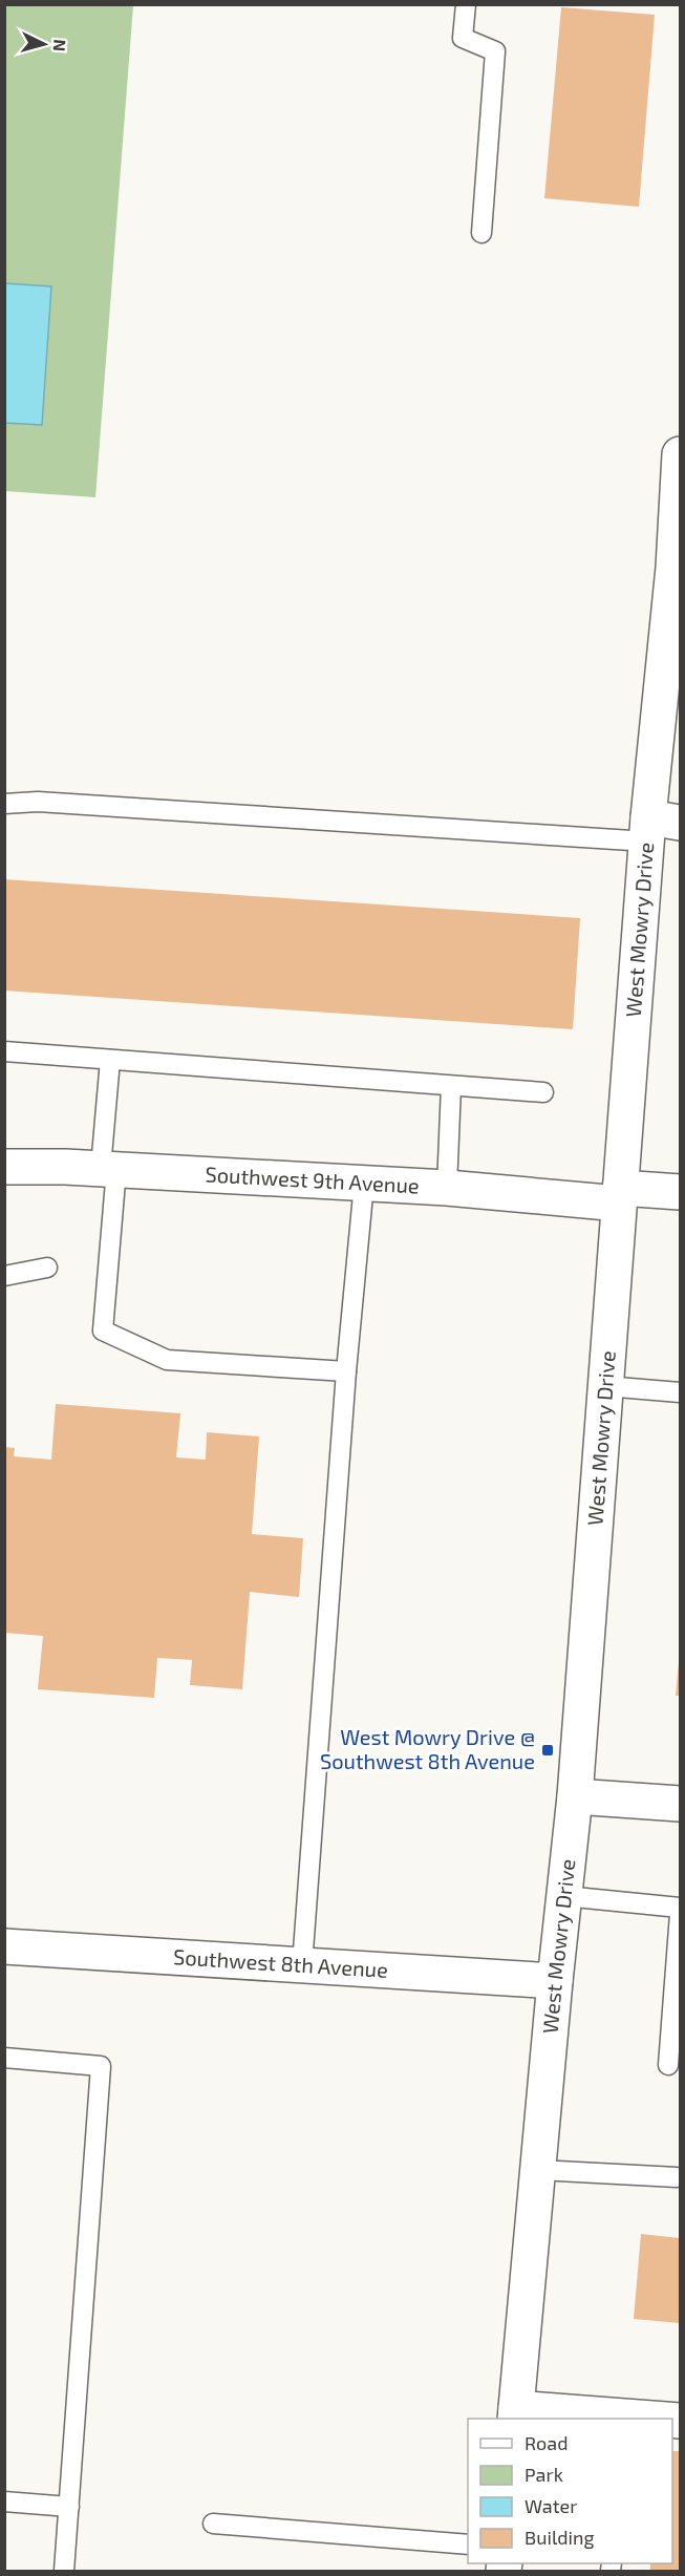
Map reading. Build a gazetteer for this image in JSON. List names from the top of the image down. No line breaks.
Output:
{"streets":{"street":["West Mowry Drive","Southwest 9th Avenue","Southwest 8th Avenue"]},"crossings":[["West Mowry Drive","Southwest 9th Avenue"],["West Mowry Drive","Southwest 8th Avenue"]],"places":{"transit":["West Mowry Drive @ Southwest 8th Avenue"]},"legend":["Road","Park","Water","Building"],"north":"right"}
